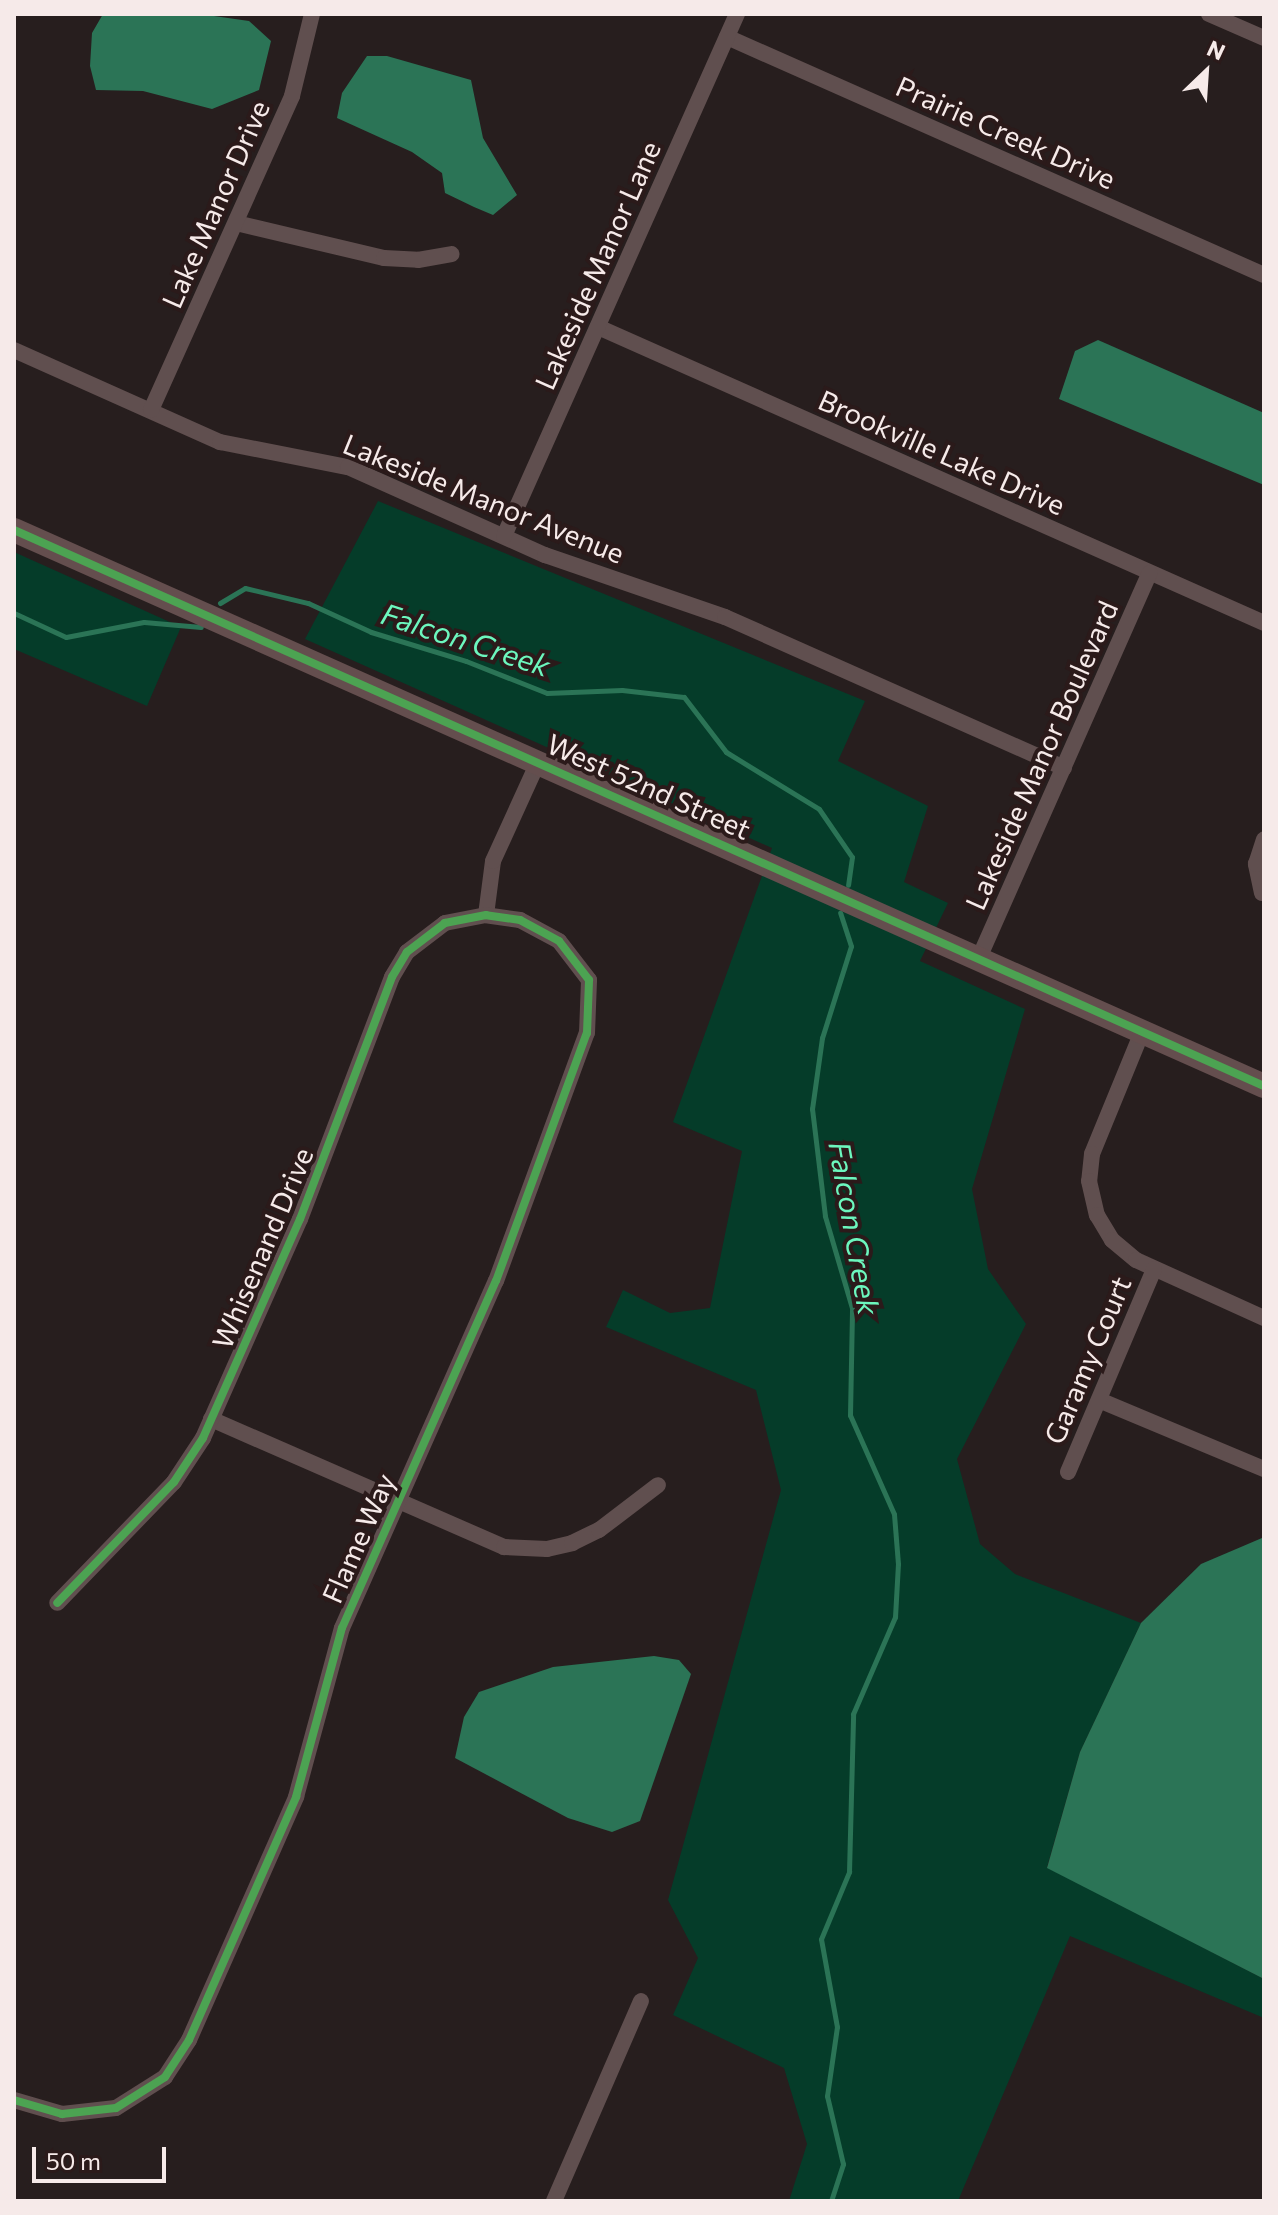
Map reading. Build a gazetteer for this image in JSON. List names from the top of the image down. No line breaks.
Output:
{"streets":{"street":["Prairie Creek Drive","Lake Manor Drive","Lakeside Manor Lane","Brookville Lake Drive","Lakeside Manor Avenue","Lakeside Manor Boulevard","West 52nd Street","Whisenand Drive","Garamy Court","Flame Way"]},"crossings":[["Prairie Creek Drive","Lakeside Manor Lane"],["Lake Manor Drive","Lakeside Manor Avenue"],["Lakeside Manor Lane","Brookville Lake Drive"],["Lakeside Manor Lane","Lakeside Manor Avenue"],["Brookville Lake Drive","Lakeside Manor Boulevard"],["Lakeside Manor Avenue","Lakeside Manor Boulevard"],["Lakeside Manor Boulevard","West 52nd Street"],["Whisenand Drive","Flame Way"]],"water":["Falcon Creek"],"scale_bar":"50 m","north":"top right"}
